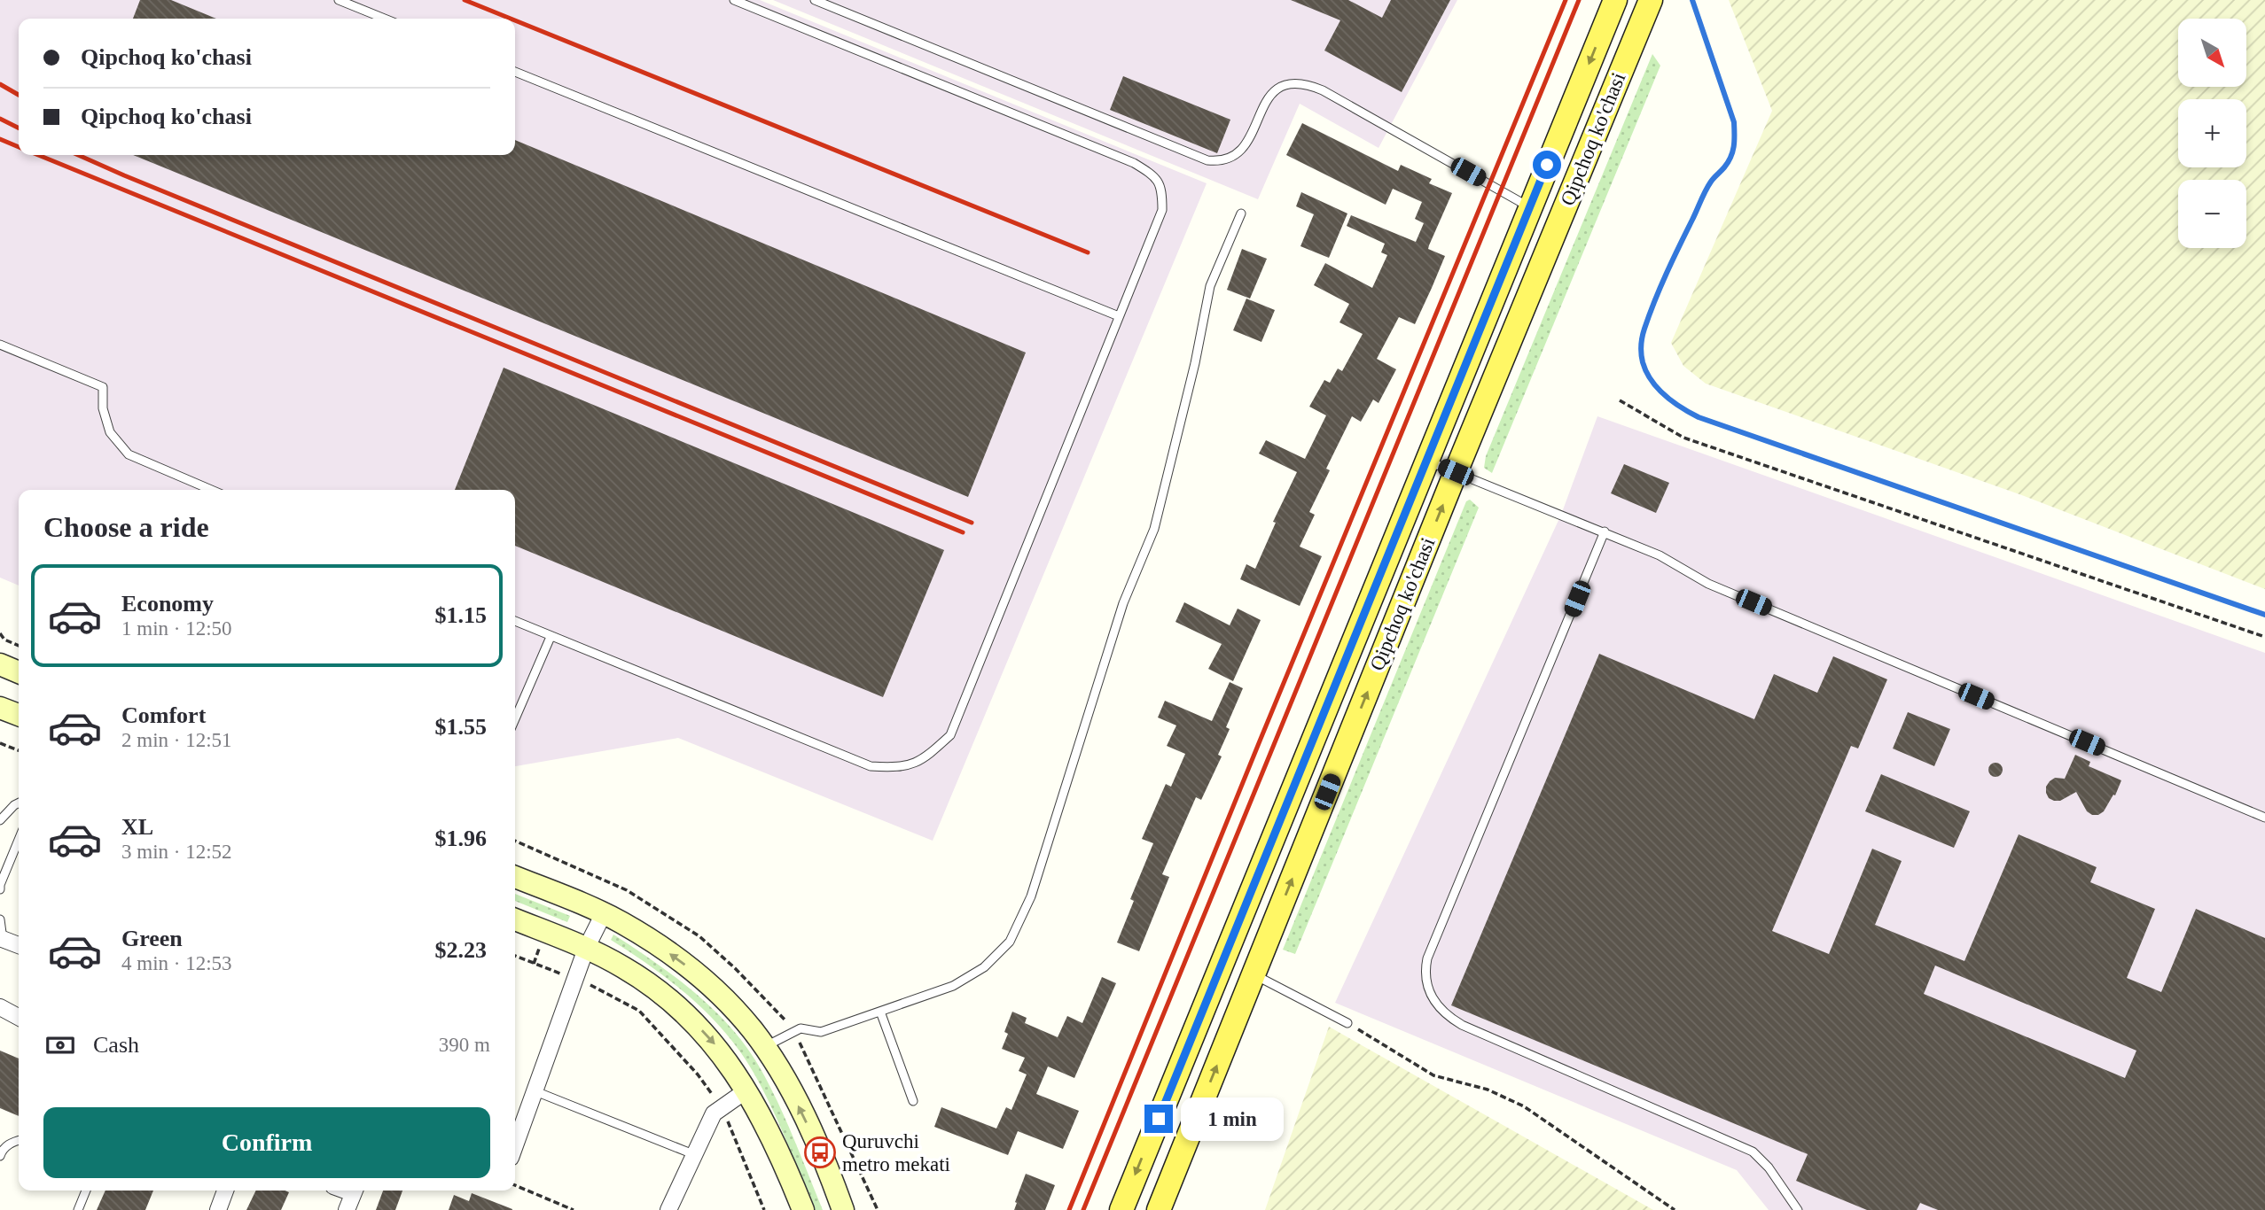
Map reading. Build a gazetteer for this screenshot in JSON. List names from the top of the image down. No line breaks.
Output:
{"streets":{"main road":["Qipchoq ko'chasi"]},"places":{"bus stop":["Quruvchi metro mekati"]},"north":"bottom right","page":{"map_buttons":["+","−"],"banner":["Qipchoq ko'chasi","Qipchoq ko'chasi"],"heading":"Choose a ride","list":[{"name":"Economy","note":"1 min · 12:50","value":"$1.15"},{"name":"Comfort","note":"2 min · 12:51","value":"$1.55"},{"name":"XL","note":"3 min · 12:52","value":"$1.96"},{"name":"Green","note":"4 min · 12:53","value":"$2.23"}],"pay":["Cash","390 m"],"buttons":"Confirm","bubble":"1 min"}}
